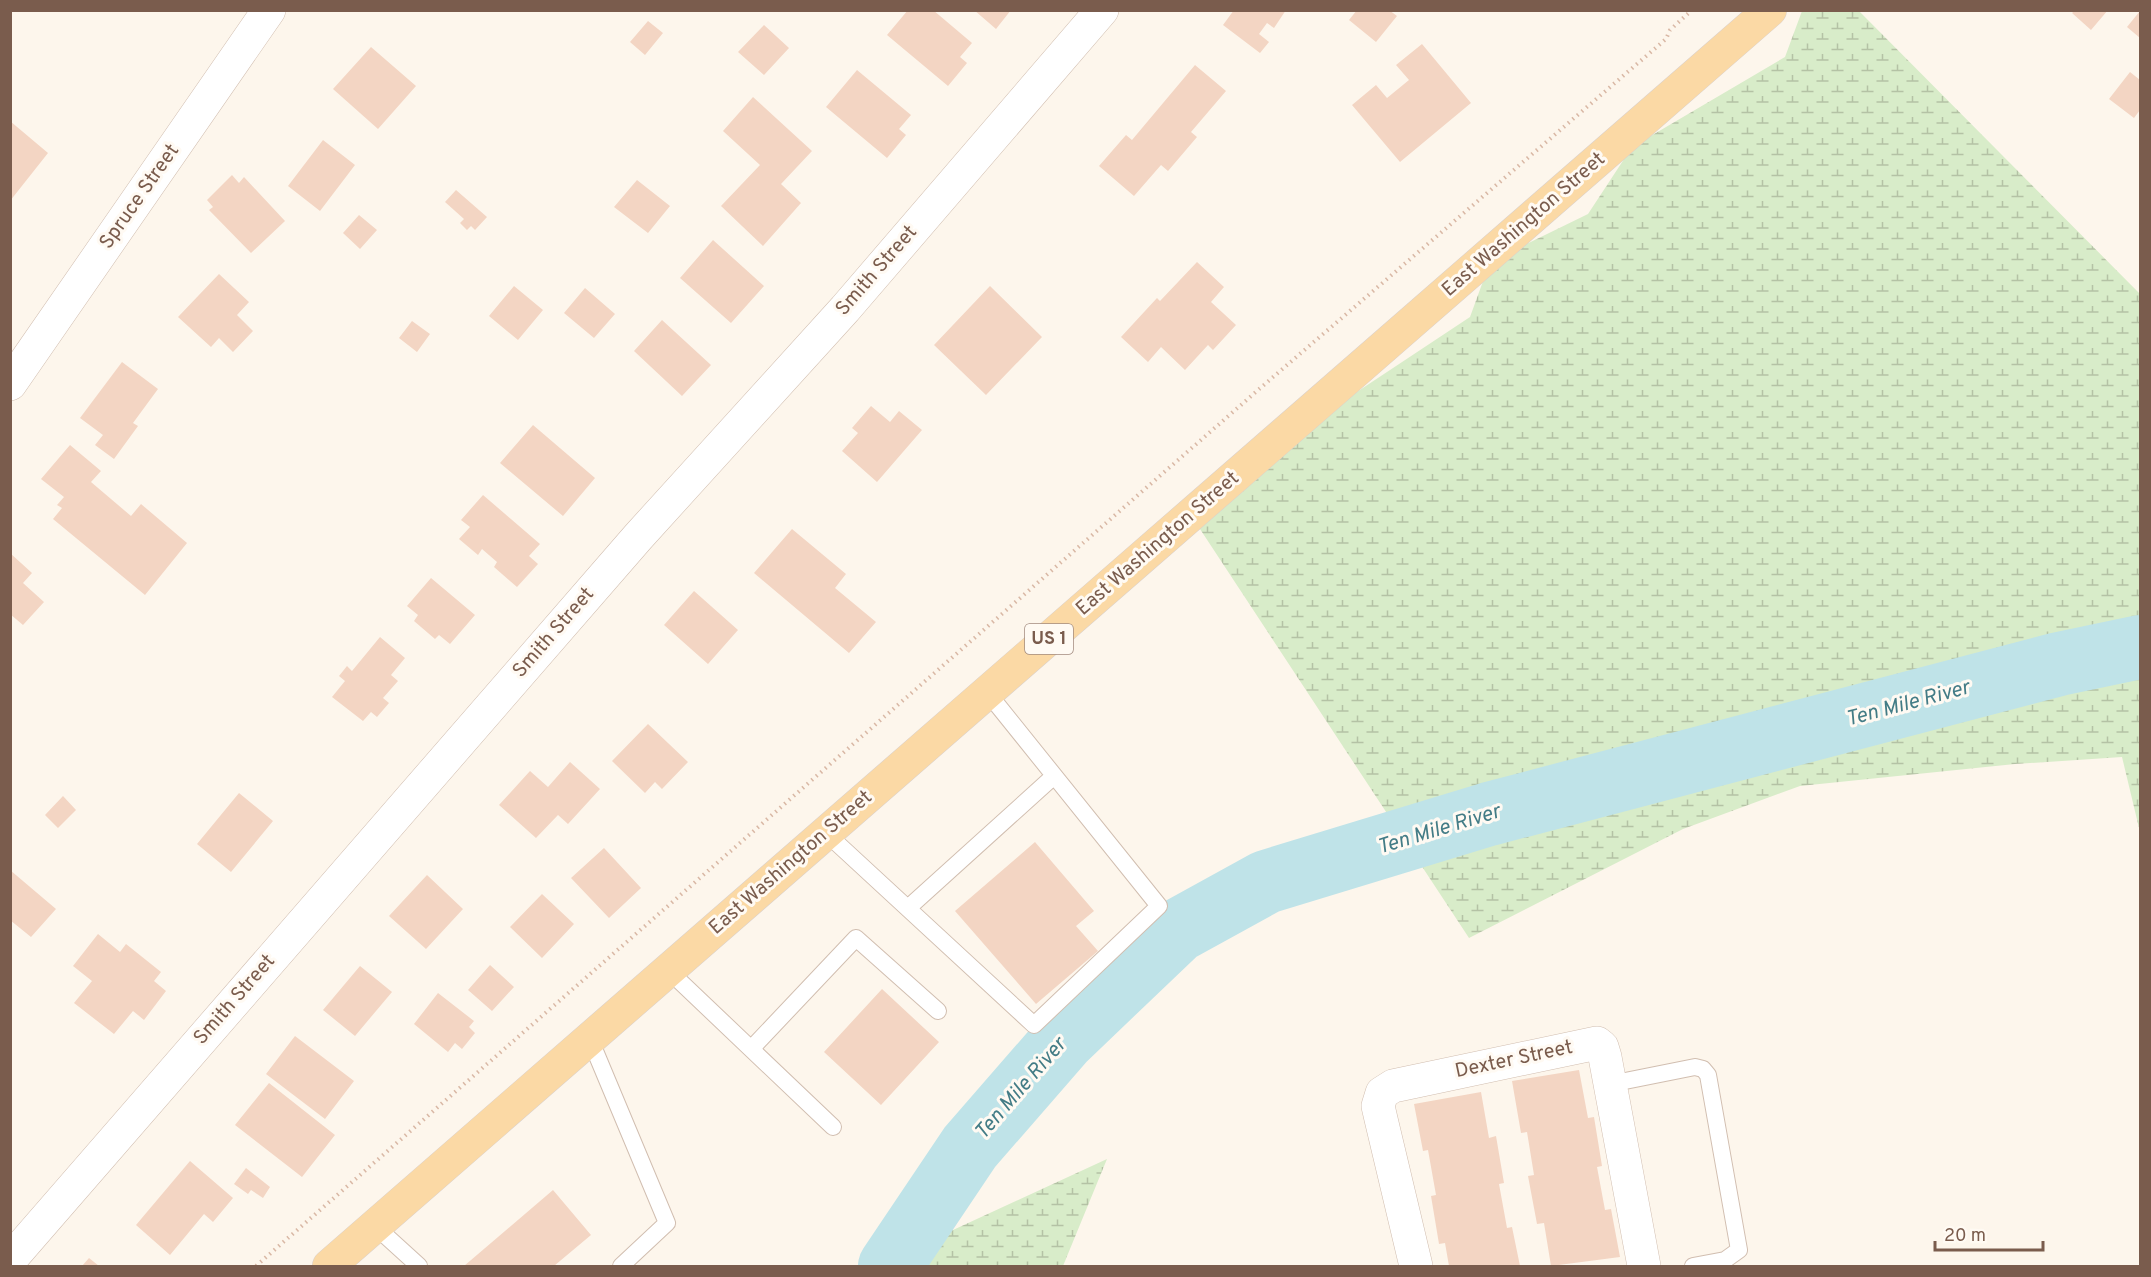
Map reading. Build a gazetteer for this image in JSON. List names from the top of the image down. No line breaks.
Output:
{"streets":{"main road":["East Washington Street","US 1"],"street":["Spruce Street","Smith Street","Dexter Street"]},"water":["Ten Mile River"],"scale_bar":"20 m"}
